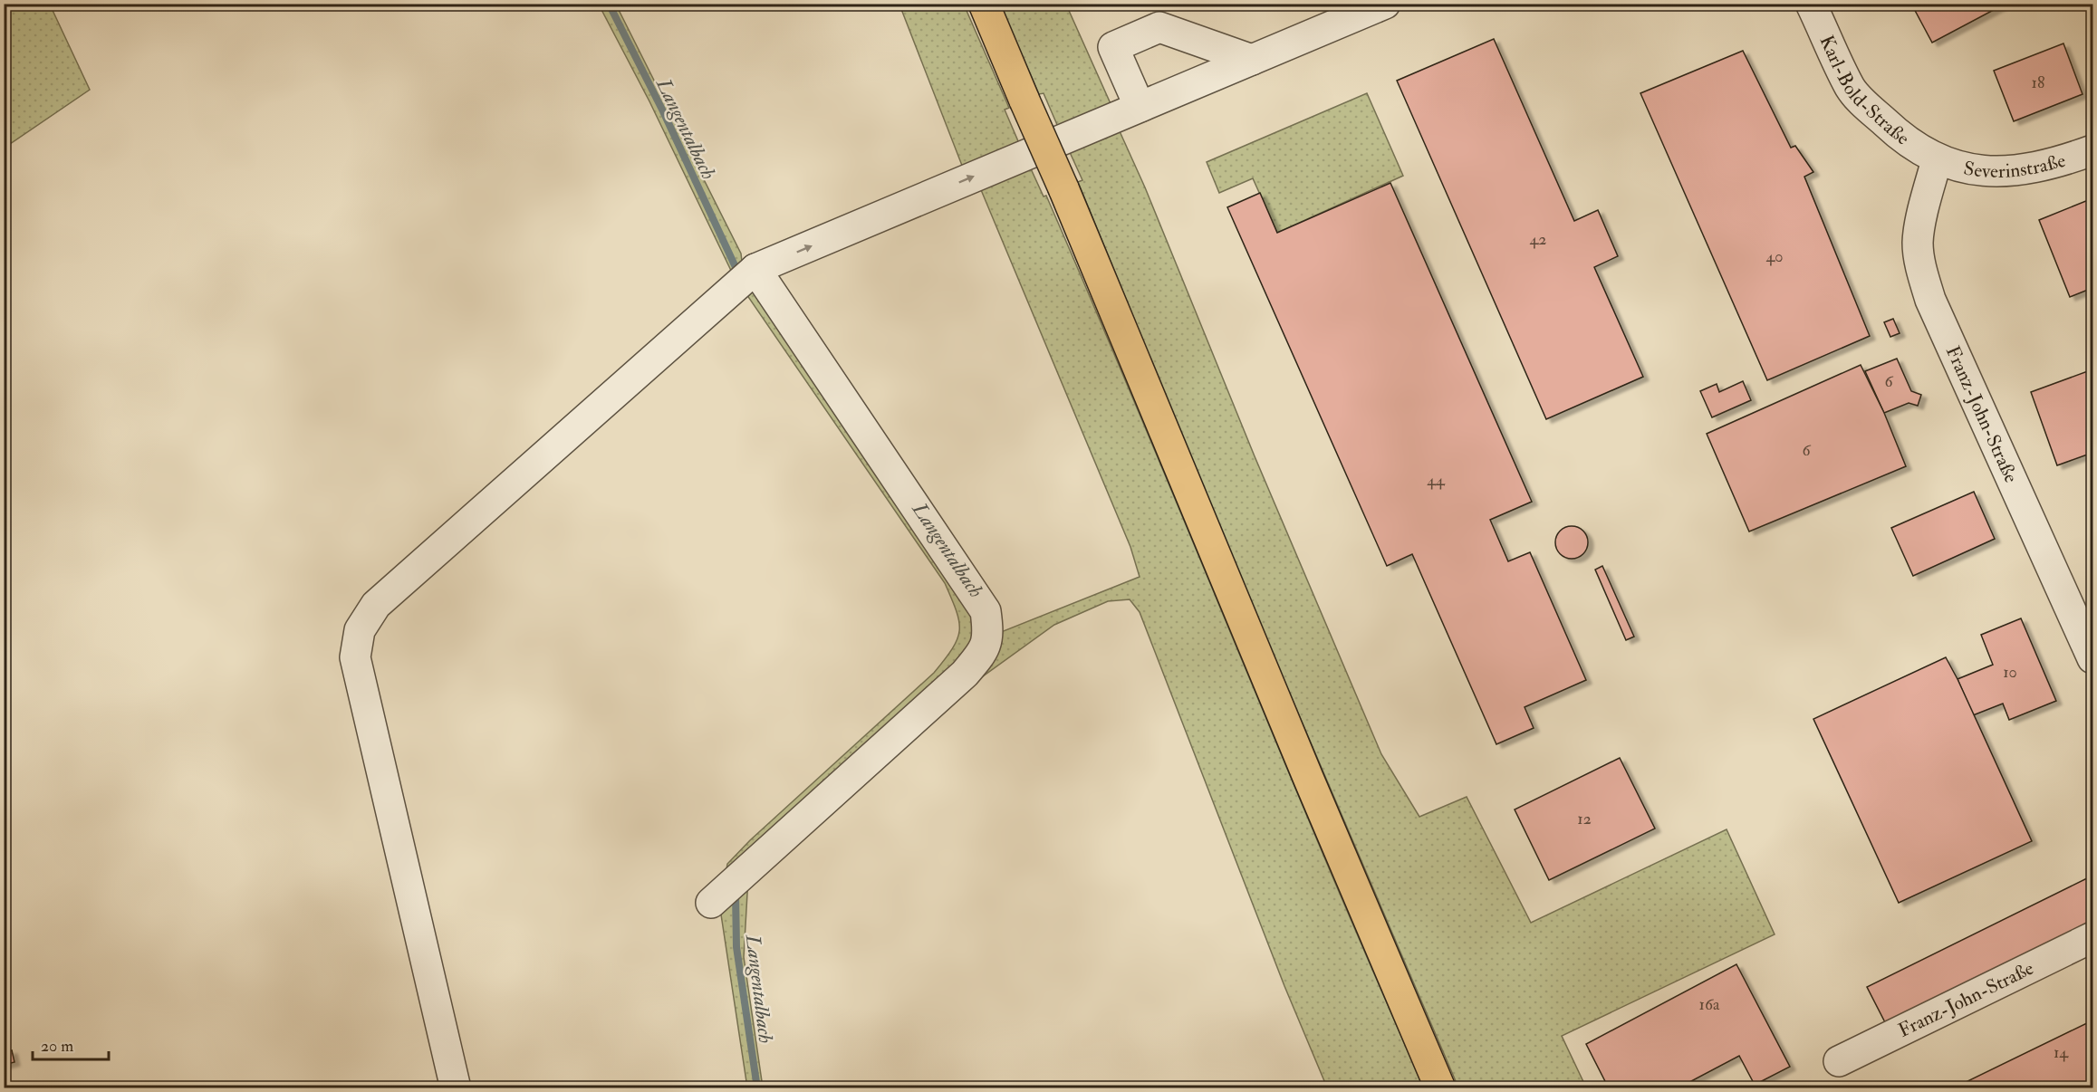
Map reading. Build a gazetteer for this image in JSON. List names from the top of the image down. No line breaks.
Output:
{"streets":{"street":["Karl-Bold-Straße","Severinstraße","Franz-John-Straße"]},"crossings":[["Karl-Bold-Straße","Severinstraße"],["Karl-Bold-Straße","Franz-John-Straße"],["Severinstraße","Franz-John-Straße"]],"water":["Langentalbach"],"house_numbers":["18","42","40","6","6","44","10","12","16a","14"],"scale_bar":"20 m"}
